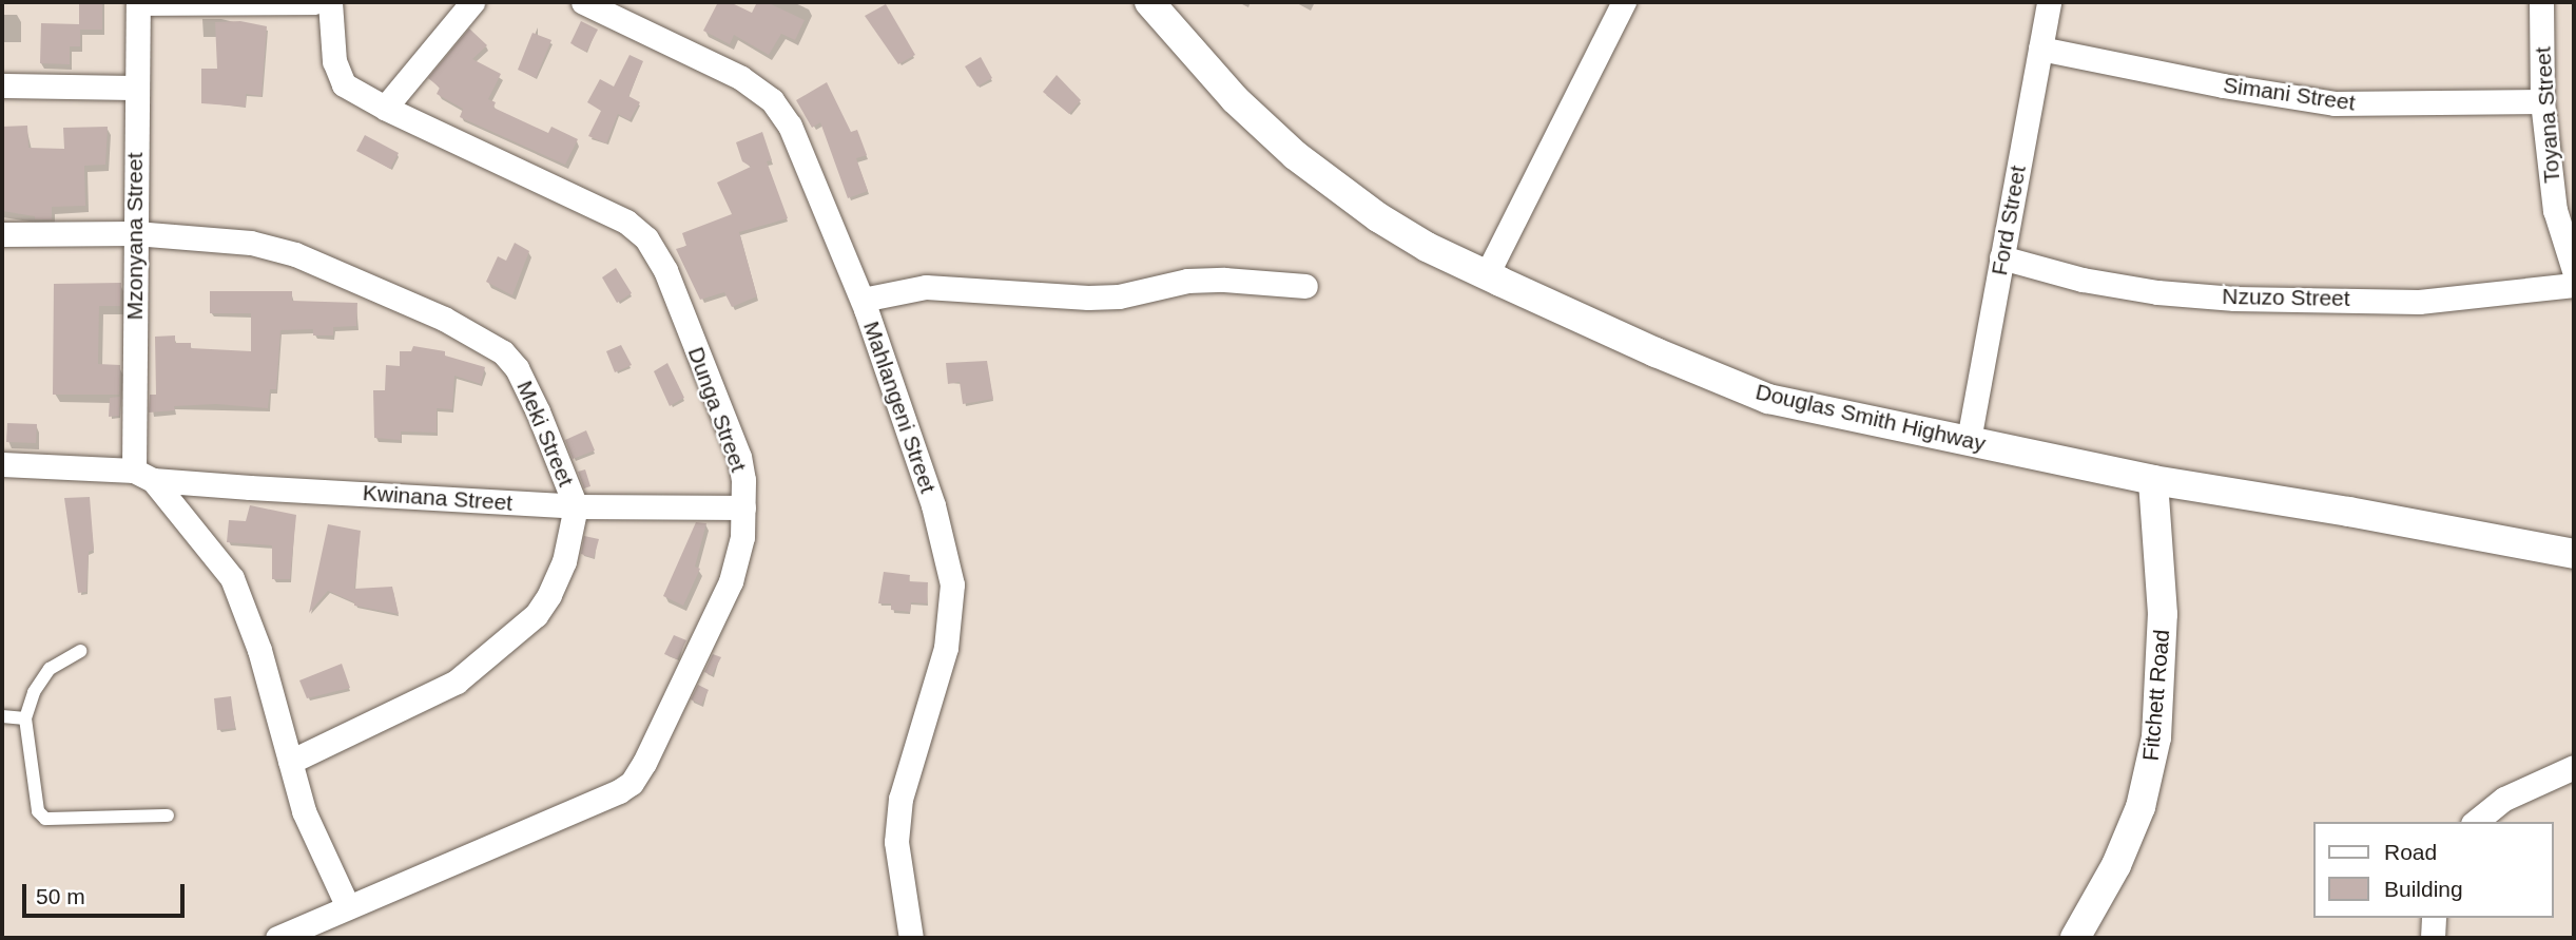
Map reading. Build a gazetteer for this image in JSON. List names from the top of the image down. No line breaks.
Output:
{"streets":{"street":["Simani Street","Toyana Street","Ford Street","Mzonyana Street","Nzuzo Street","Mahlangeni Street","Dunga Street","Douglas Smith Highway","Meki Street","Kwinana Street","Fitchett Road"]},"crossings":[["Simani Street","Toyana Street"],["Simani Street","Ford Street"],["Ford Street","Nzuzo Street"],["Ford Street","Douglas Smith Highway"],["Mzonyana Street","Meki Street"],["Mzonyana Street","Kwinana Street"],["Dunga Street","Kwinana Street"],["Douglas Smith Highway","Fitchett Road"],["Meki Street","Kwinana Street"]],"legend":["Road","Building"],"scale_bar":"50 m"}
